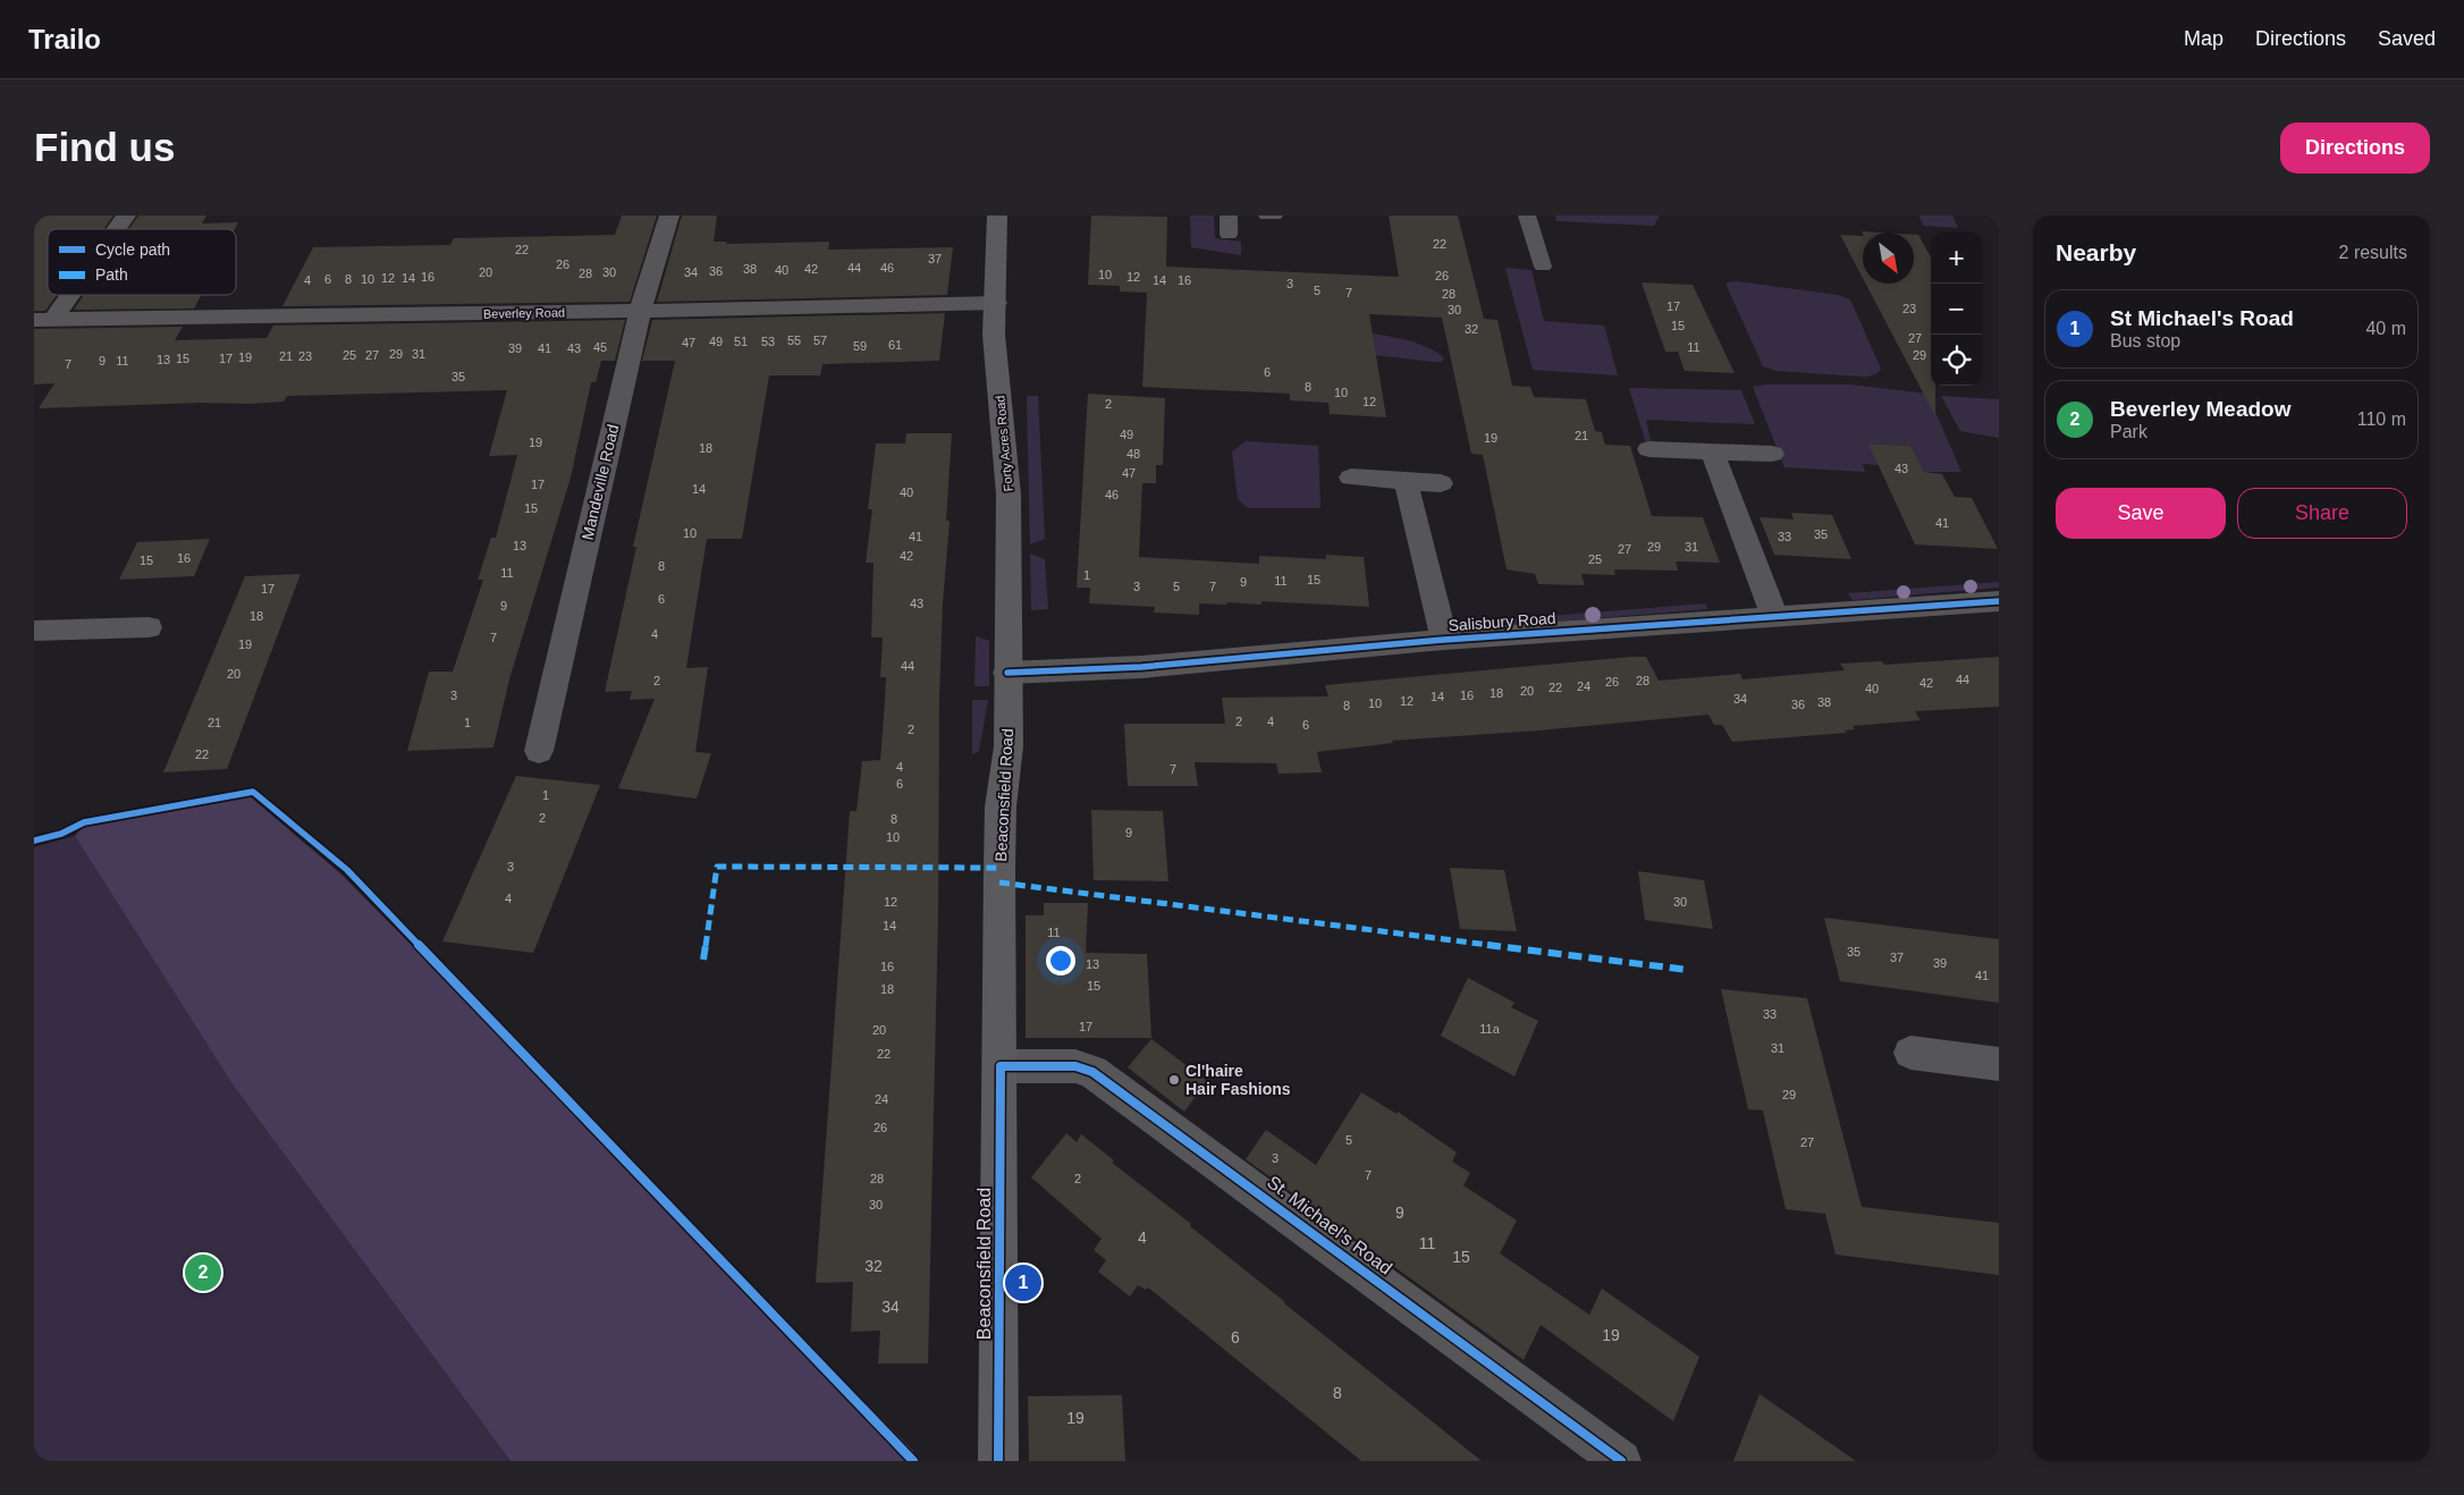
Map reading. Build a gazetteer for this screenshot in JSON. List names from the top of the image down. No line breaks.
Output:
{"streets":{"street":["Beverley Road","Forty Acres Road","Mandeville Road","Salisbury Road","Beaconsfield Road","St. Michael's Road"]},"crossings":[["Beverley Road","Forty Acres Road"],["Beverley Road","Mandeville Road"],["Forty Acres Road","Salisbury Road"],["Forty Acres Road","Beaconsfield Road"],["Salisbury Road","Beaconsfield Road"],["Beaconsfield Road","St. Michael's Road"]],"places":["Cl'haire Hair Fashions"],"house_numbers":["22","22","37","26","44","46","38","42","40","36","20","30","34","28","10","26","16","12","12","14","6","8","10","4","14","16","3","5","7","28","17","23","30","15","32","27","55","57","49","51","53","47","61","59","45","11","39","41","43","29","31","25","27","29","21","23","19","15","17","13","9","11","7","6","35","8","10","12","2","49","21","19","19","18","48","43","47","17","14","40","46","15","41","10","35","41","33","13","29","31","27","42","16","25","15","8","11","1","15","11","9","3","5","7","17","6","43","9","18","4","7","19","44","20","44","2","28","26","42","24","22","40","20","18","3","16","14","34","12","38","10","36","8","2","4","21","1","6","2","22","4","7","6","1","2","8","9","10","3","4","12","30","14","11","35","37","39","13","16","41","15","18","33","17","11a","20","31","22","29","24","26","5","27","3","7","28","2","30","9","4","11","15","32","34","19","6","8","19"],"legend":["Cycle path","Path"],"north":"bottom right","page":{"header":"Trailo","nav":["Map","Directions","Saved"],"buttons":["Directions",["Save","Share"]],"title":"Find us","heading":["Nearby","2 results"],"map_buttons":["+","−"],"list":[{"mark":"1","name":"St Michael's Road","note":"Bus stop","value":"40 m"},{"mark":"2","name":"Beverley Meadow","note":"Park","value":"110 m"}],"pins":["2","1"]}}
